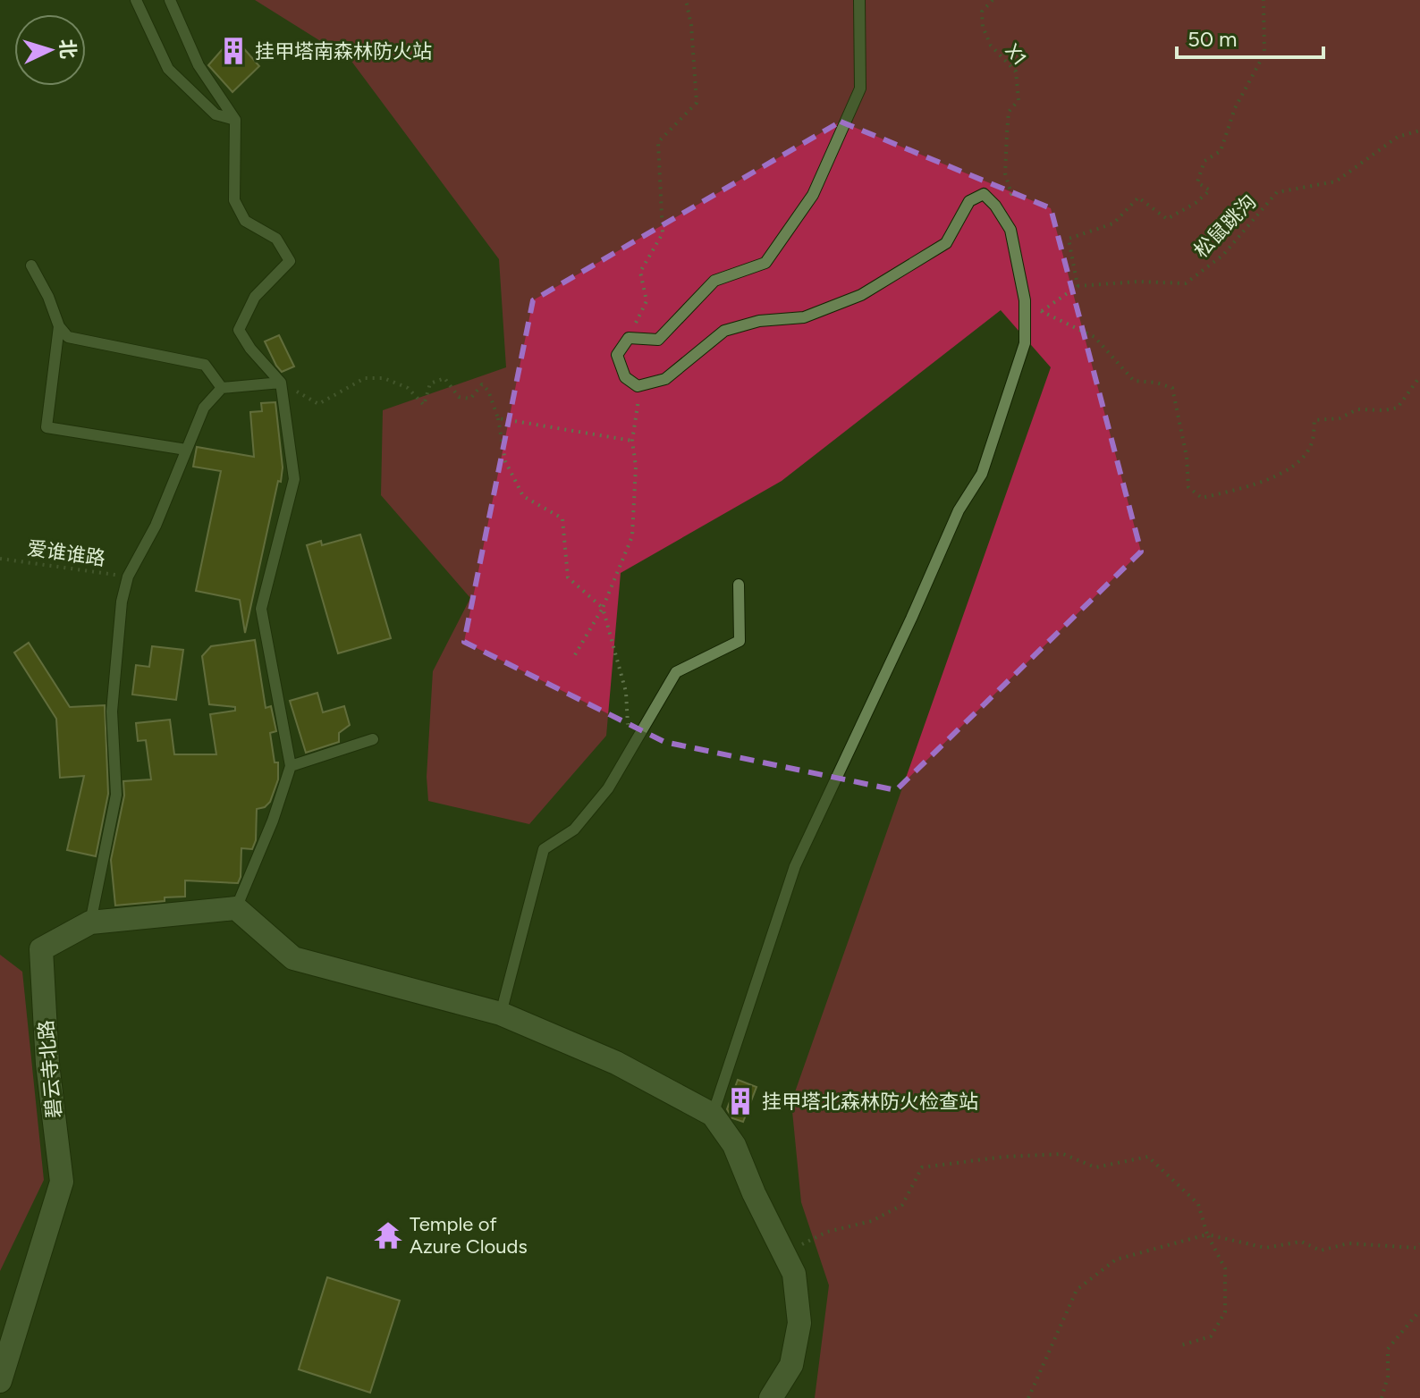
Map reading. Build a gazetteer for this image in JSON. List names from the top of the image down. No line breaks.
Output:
{"streets":{"street":["碧云寺北路"],"path":["X1","松鼠跳沟","爱谁谁路"]},"places":{"building":["挂甲塔南森林防火站","挂甲塔北森林防火检查站"],"temple":["Temple of Azure Clouds"]},"scale_bar":"50 m","north":"right"}
